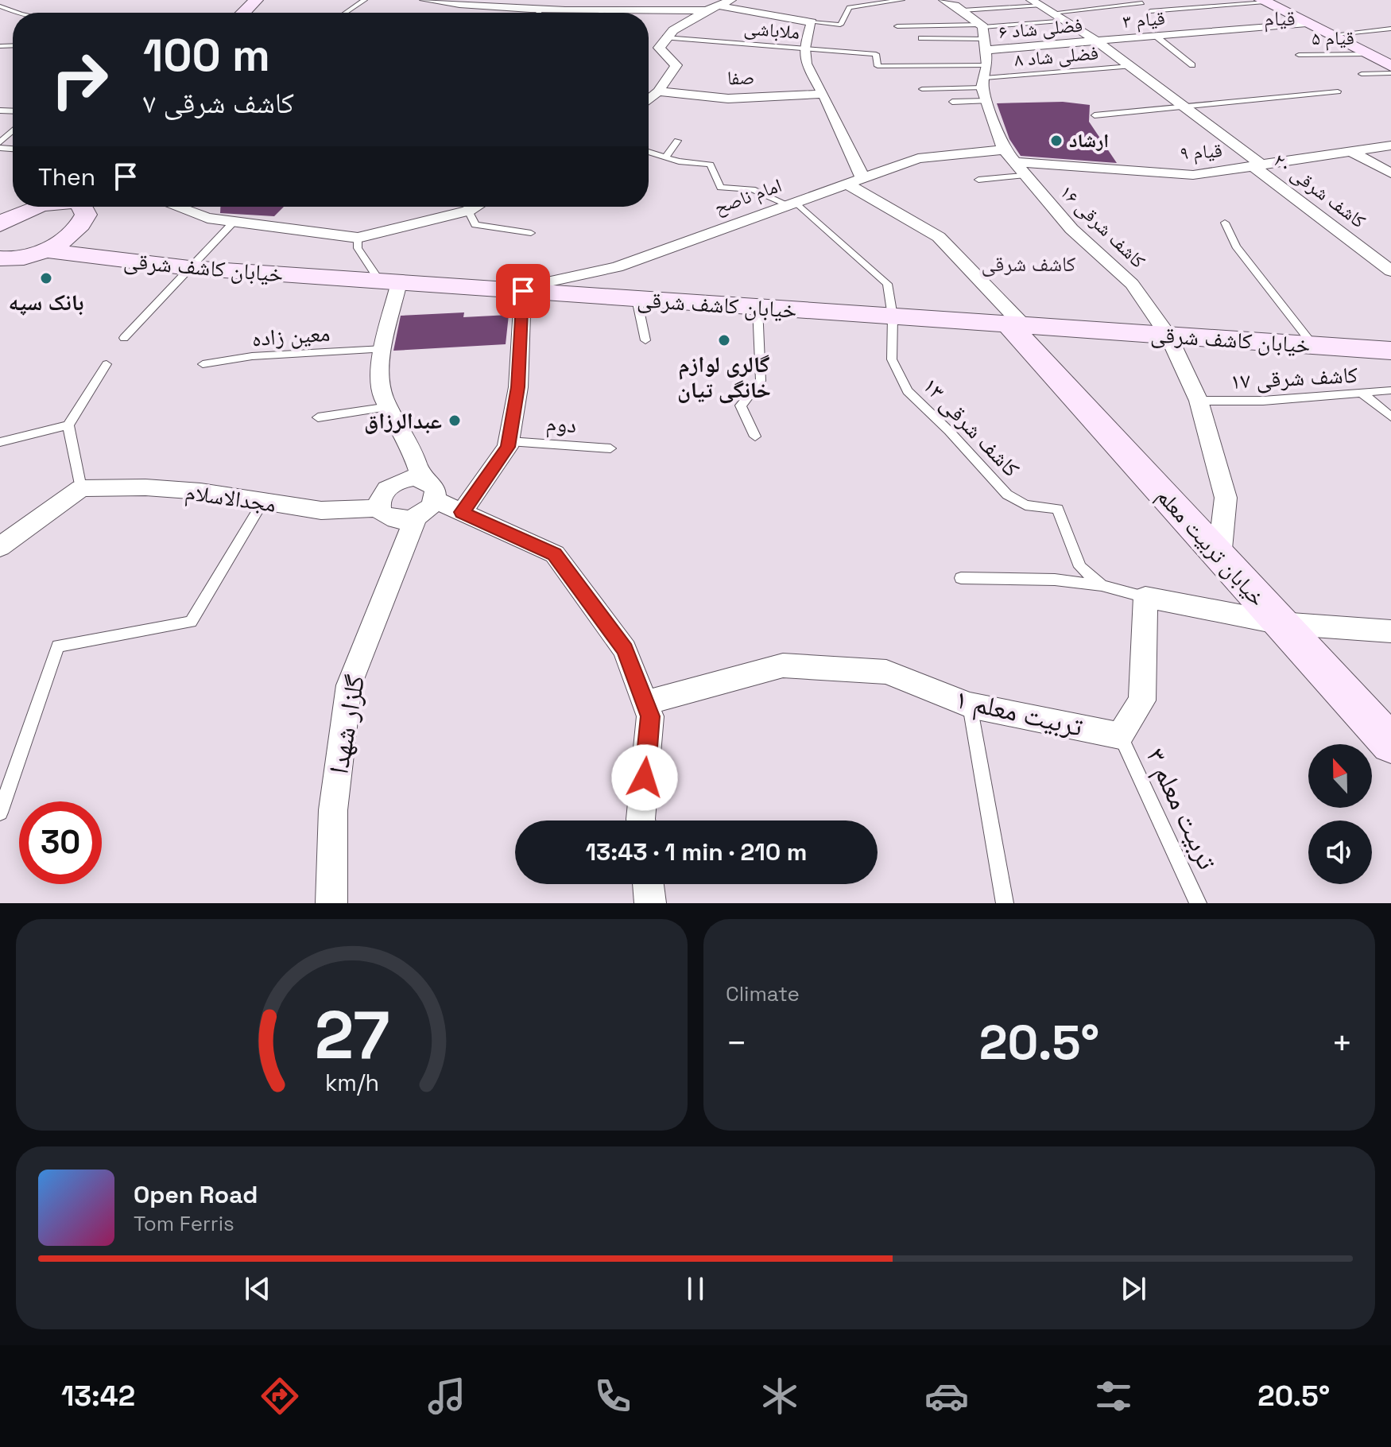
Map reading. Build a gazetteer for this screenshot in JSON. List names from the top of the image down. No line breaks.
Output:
{"streets":{"main road":["خیابان کاشف شرقی","خیابان تربیت معلم"],"street":["قیام ۳","فضلی شاد ۶","صفا","قیام ۹","کاشف شرقی ۲۰","امام ناصح","کاشف شرقی ۱۶","مجدالاسلام","تربیت معلم ۱","گلزار شهدا"],"lane":["ملاباشی","قیام ۵","فضلی شاد ۸","معین زاده","کاشف شرقی ۱۷","دوم","کاشف شرقی ۱۳","تربیت معلم ۳"]},"crossings":[["قیام ۳","فضلی شاد ۶"],["قیام ۳","کاشف شرقی ۲۰"],["فضلی شاد ۶","کاشف شرقی ۲۰"],["فضلی شاد ۸","کاشف شرقی ۲۰"],["فضلی شاد ۸","کاشف شرقی ۱۶"],["قیام ۹","کاشف شرقی ۲۰"],["قیام ۹","امام ناصح"],["قیام ۹","کاشف شرقی ۱۶"],["امام ناصح","کاشف شرقی ۱۶"],["امام ناصح","خیابان کاشف شرقی"],["کاشف شرقی ۱۶","خیابان کاشف شرقی"],["کاشف شرقی ۱۶","کاشف شرقی ۱۷"],["کاشف شرقی ۱۶","خیابان تربیت معلم"],["خیابان کاشف شرقی","کاشف شرقی ۱۳"],["خیابان کاشف شرقی","خیابان تربیت معلم"],["مجدالاسلام","گلزار شهدا"],["تربیت معلم ۱","تربیت معلم ۳"]],"districts":["قیام","کاشف شرقی"],"places":["ارشاد","بانک سپه","گالری لوازم خانگی تیان","عبدالرزاق"],"north":"top","page":{"turn":["100 m","کاشف شرقی ۷"],"then":"Then","limit":"30","trip":"13:43 · 1 min · 210 m","tile":"Climate","heat":["−","20.5°","+"],"song":["Open Road","Tom Ferris"],"tabs":["13:42","20.5°"],"gauge":["27","km/h"]}}
